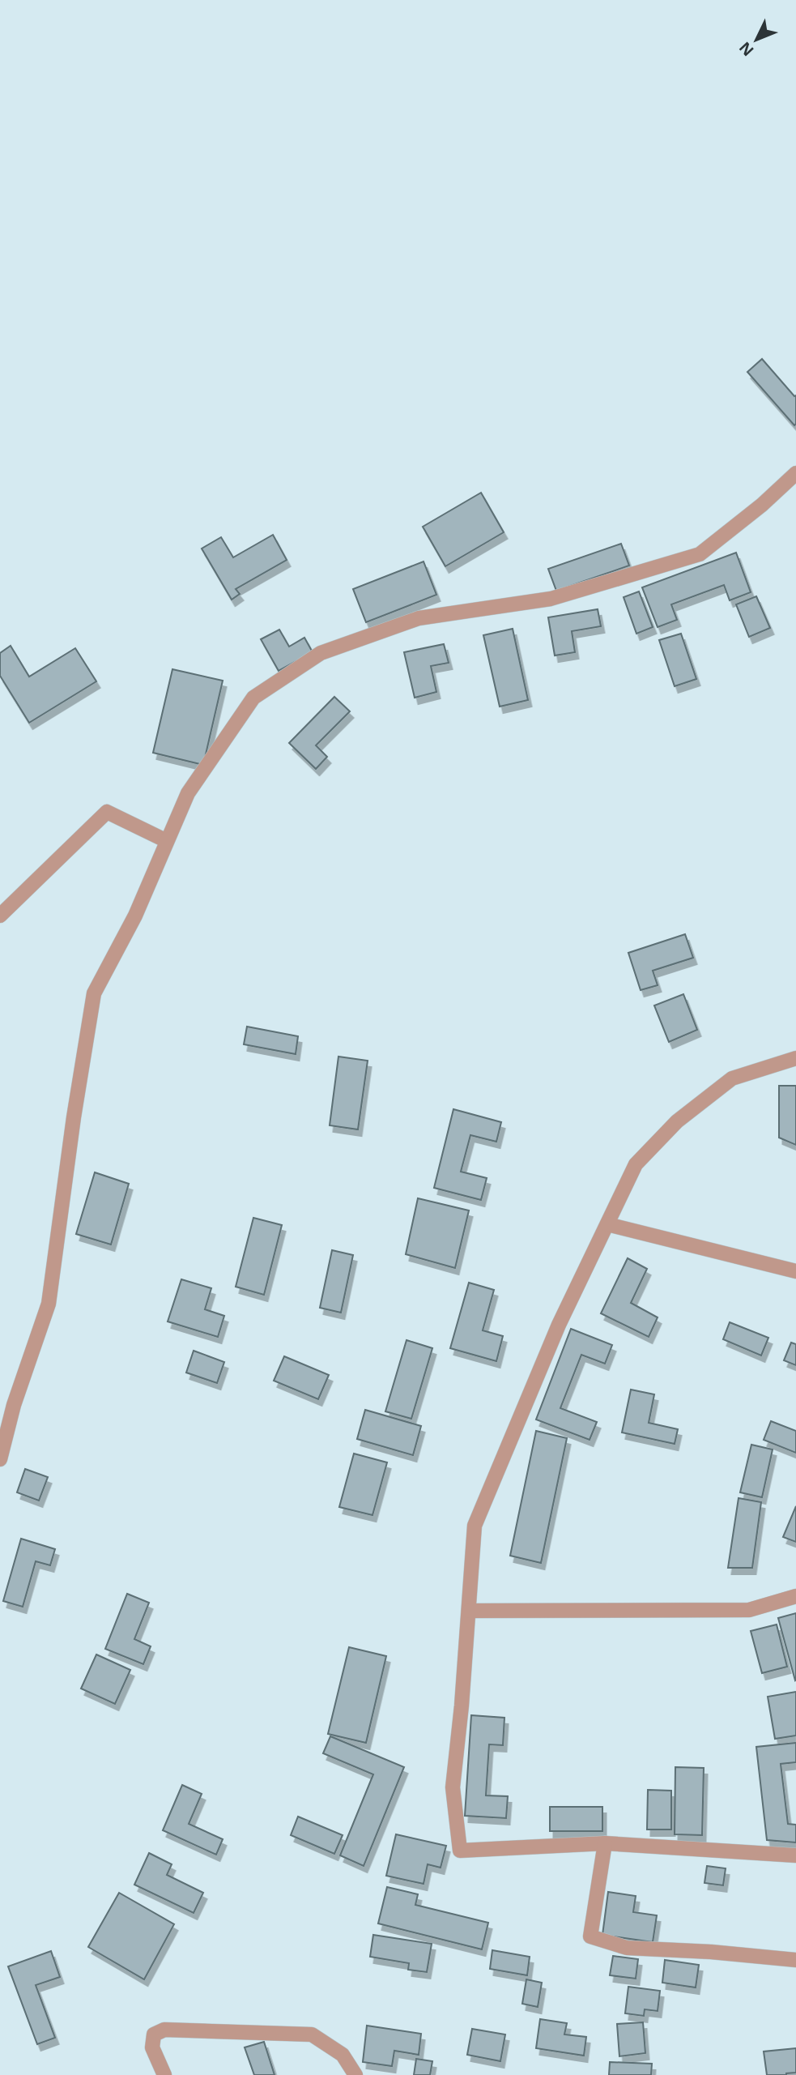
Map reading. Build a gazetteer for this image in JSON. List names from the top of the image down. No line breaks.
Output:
{"north":"bottom left"}
